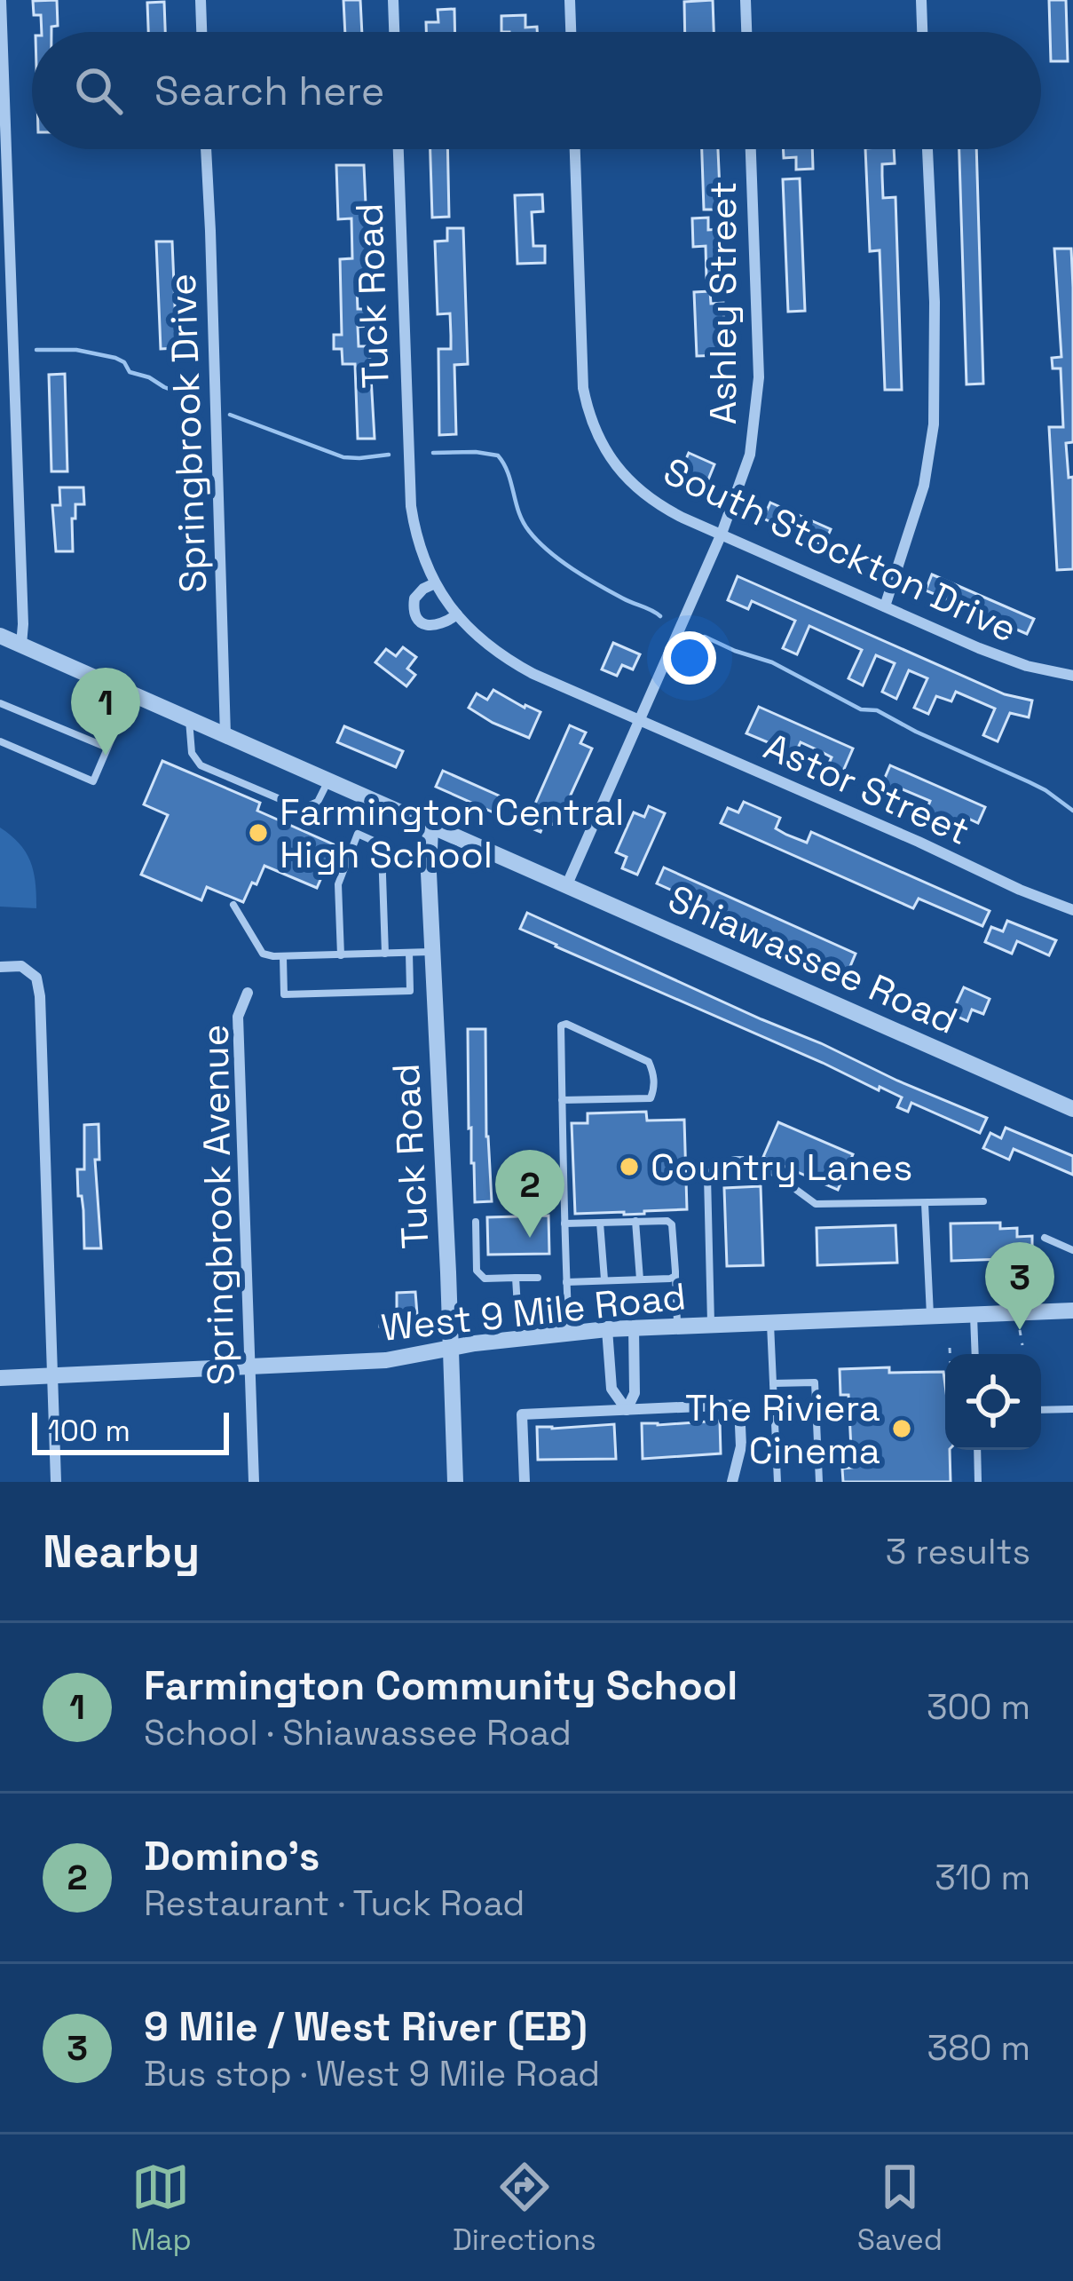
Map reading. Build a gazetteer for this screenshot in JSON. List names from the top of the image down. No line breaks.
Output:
{"streets":{"street":["Tuck Road","Ashley Street","Springbrook Drive","South Stockton Drive","Astor Street","Shiawassee Road","Springbrook Avenue","West 9 Mile Road"]},"crossings":[["Tuck Road","Ashley Street"],["Tuck Road","Astor Street"],["Tuck Road","Shiawassee Road"],["Tuck Road","West 9 Mile Road"],["Ashley Street","South Stockton Drive"],["Ashley Street","Astor Street"],["Ashley Street","Shiawassee Road"],["Springbrook Drive","Shiawassee Road"],["Springbrook Avenue","West 9 Mile Road"]],"places":["Farmington Central High School","Country Lanes","The Riviera Cinema"],"scale_bar":"100 m","page":{"search":"Search here","pins":["1","2","3"],"scale":"100 m","heading":["Nearby","3 results"],"list":[{"mark":"1","name":"Farmington Community School","note":"School · Shiawassee Road","value":"300 m"},{"mark":"2","name":"Domino's","note":"Restaurant · Tuck Road","value":"310 m"},{"mark":"3","name":"9 Mile / West River (EB)","note":"Bus stop · West 9 Mile Road","value":"380 m"}],"nav":["Map","Directions","Saved"]}}
